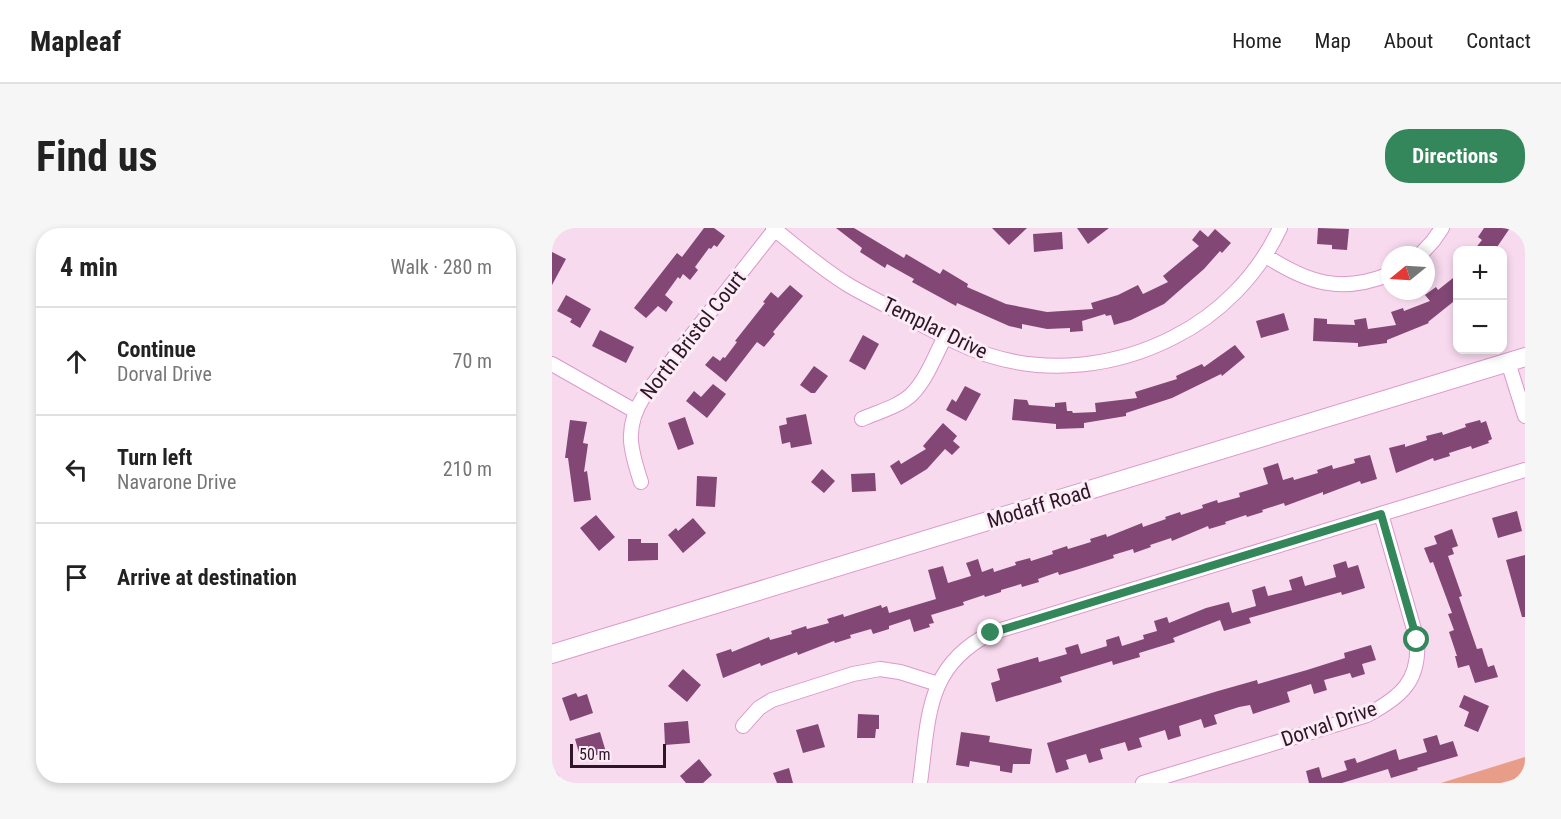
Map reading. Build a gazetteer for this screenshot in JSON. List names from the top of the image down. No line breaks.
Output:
{"streets":{"street":["Templar Drive","North Bristol Court","Modaff Road","Dorval Drive"]},"crossings":[["Templar Drive","North Bristol Court"]],"scale_bar":"50 m","north":"left","page":{"header":"Mapleaf","nav":["Home","Map","About","Contact"],"buttons":"Directions","title":"Find us","heading":["4 min","Walk · 280 m"],"map_buttons":["+","−"],"list":[["Continue","Dorval Drive","70 m"],["Turn left","Navarone Drive","210 m"],"Arrive at destination"],"scale":"50 m"}}
